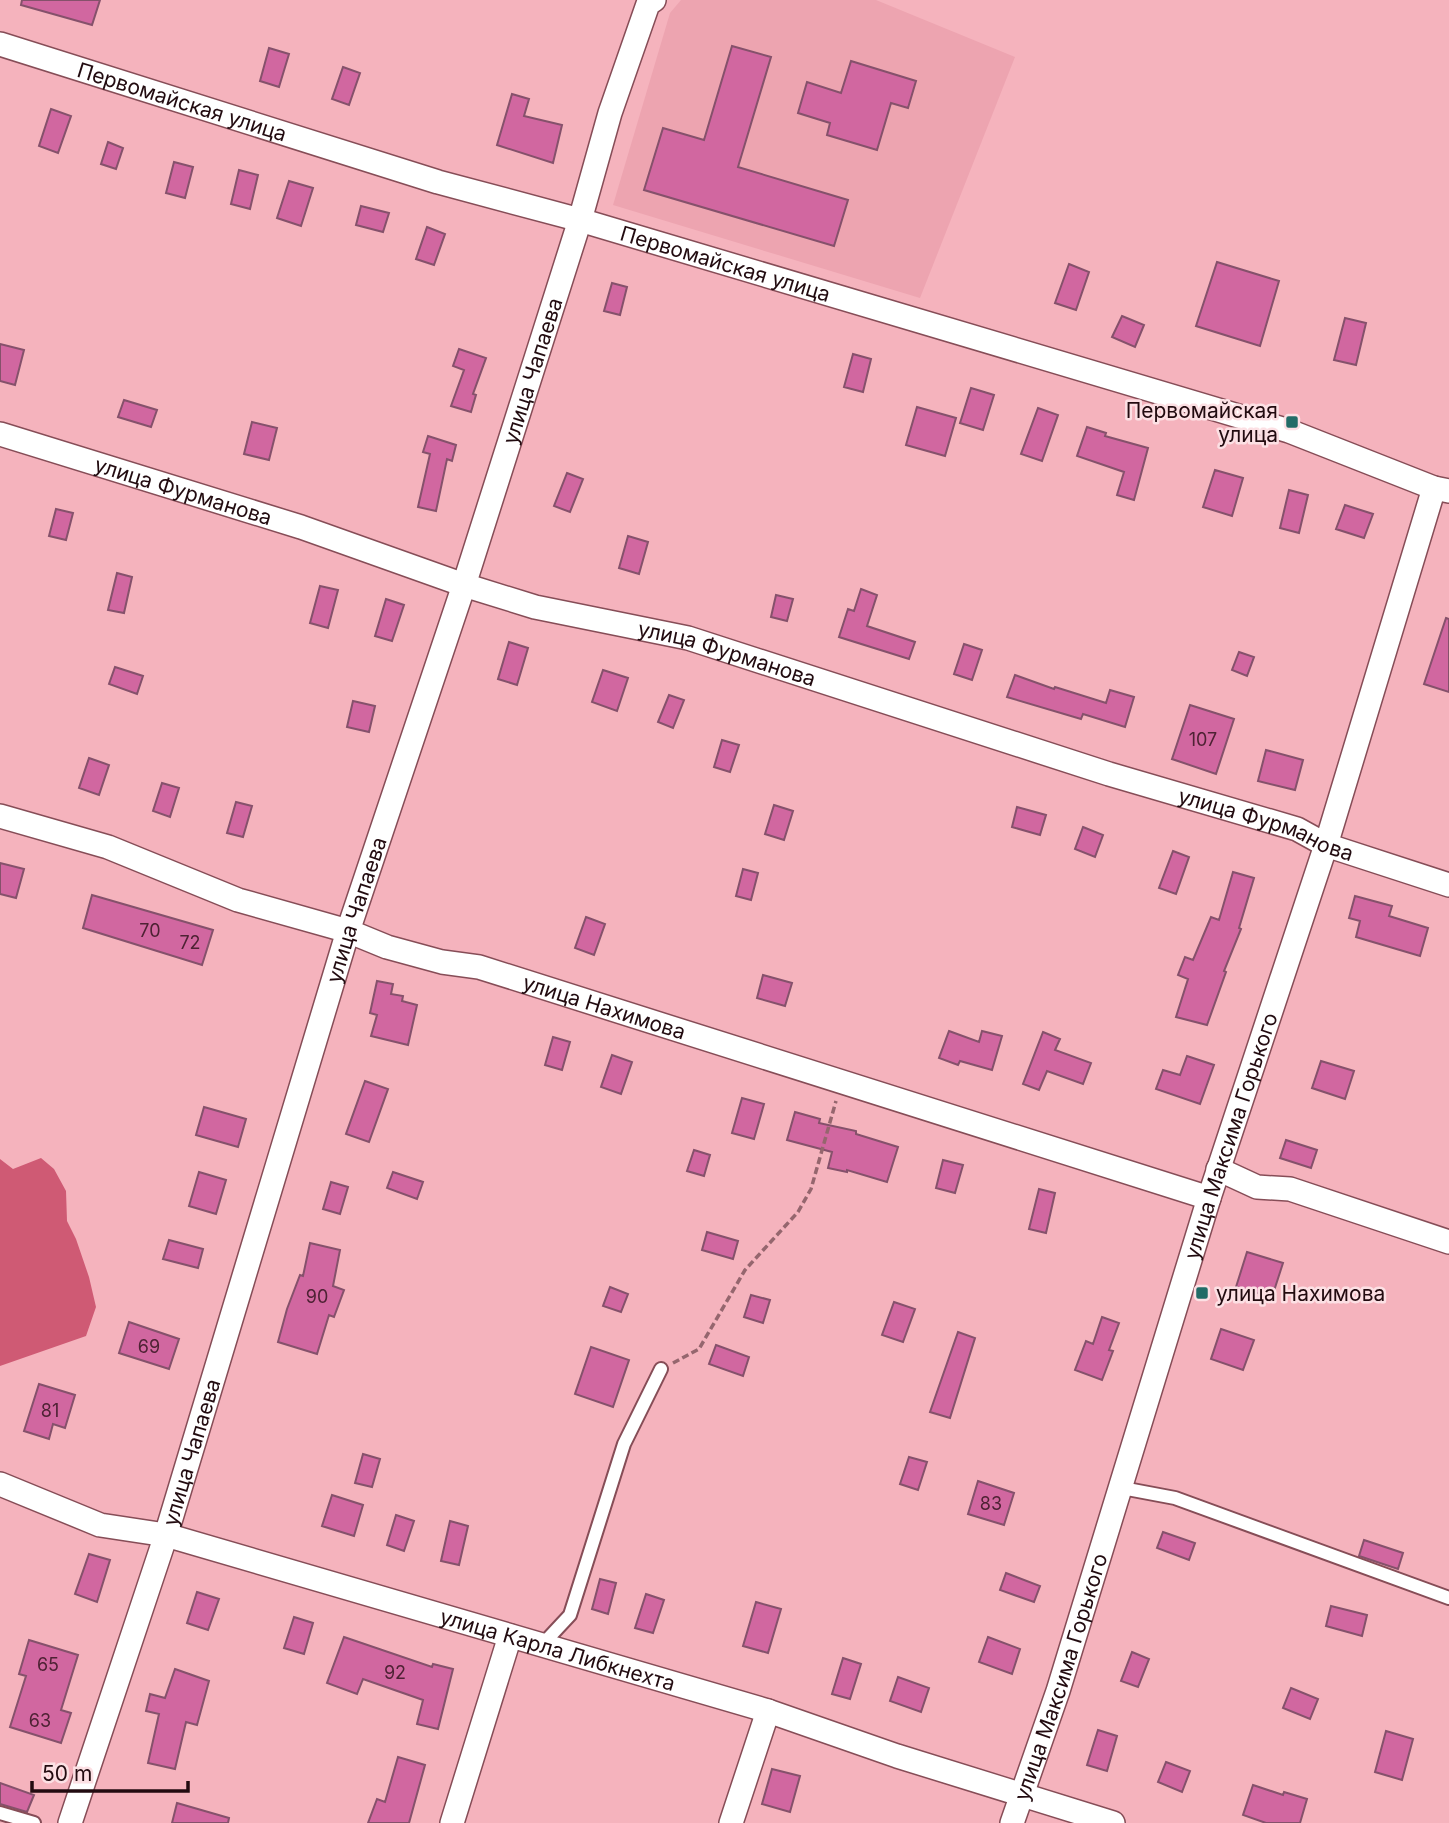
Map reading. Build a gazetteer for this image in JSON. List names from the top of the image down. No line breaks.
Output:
{"streets":{"street":["Первомайская улица","улица Чапаева","улица Фурманова","улица Нахимова","улица Максима Горького","улица Карла Либкнехта"]},"crossings":[["Первомайская улица","улица Чапаева"],["Первомайская улица","улица Максима Горького"],["улица Чапаева","улица Фурманова"],["улица Чапаева","улица Нахимова"],["улица Чапаева","улица Карла Либкнехта"],["улица Фурманова","улица Максима Горького"],["улица Нахимова","улица Максима Горького"],["улица Максима Горького","улица Карла Либкнехта"]],"places":{"transit":["Первомайская улица","улица Нахимова"]},"house_numbers":["107","70","72","90","69","81","83","65","92","63"],"scale_bar":"50 m"}
